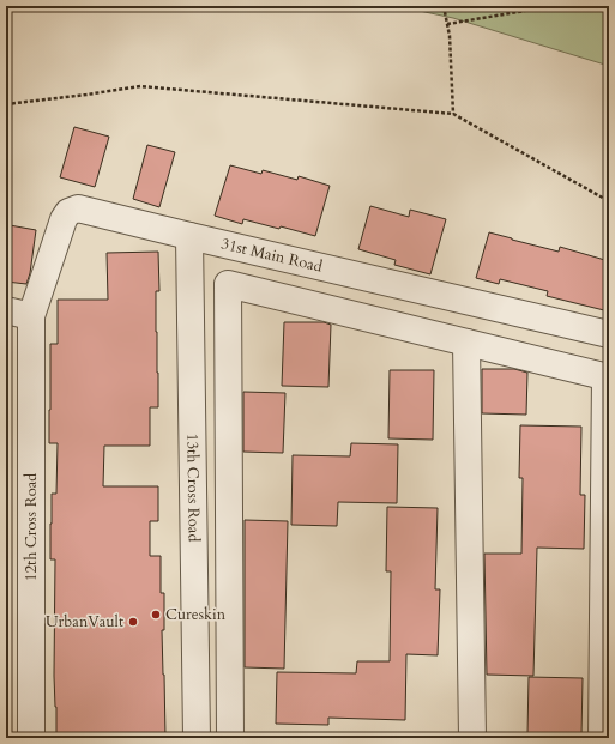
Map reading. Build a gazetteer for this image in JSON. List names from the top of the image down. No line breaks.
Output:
{"streets":{"street":["31st Main Road","13th Cross Road","12th Cross Road"]},"crossings":[["31st Main Road","13th Cross Road"],["31st Main Road","12th Cross Road"]],"places":["Cureskin","UrbanVault"]}
